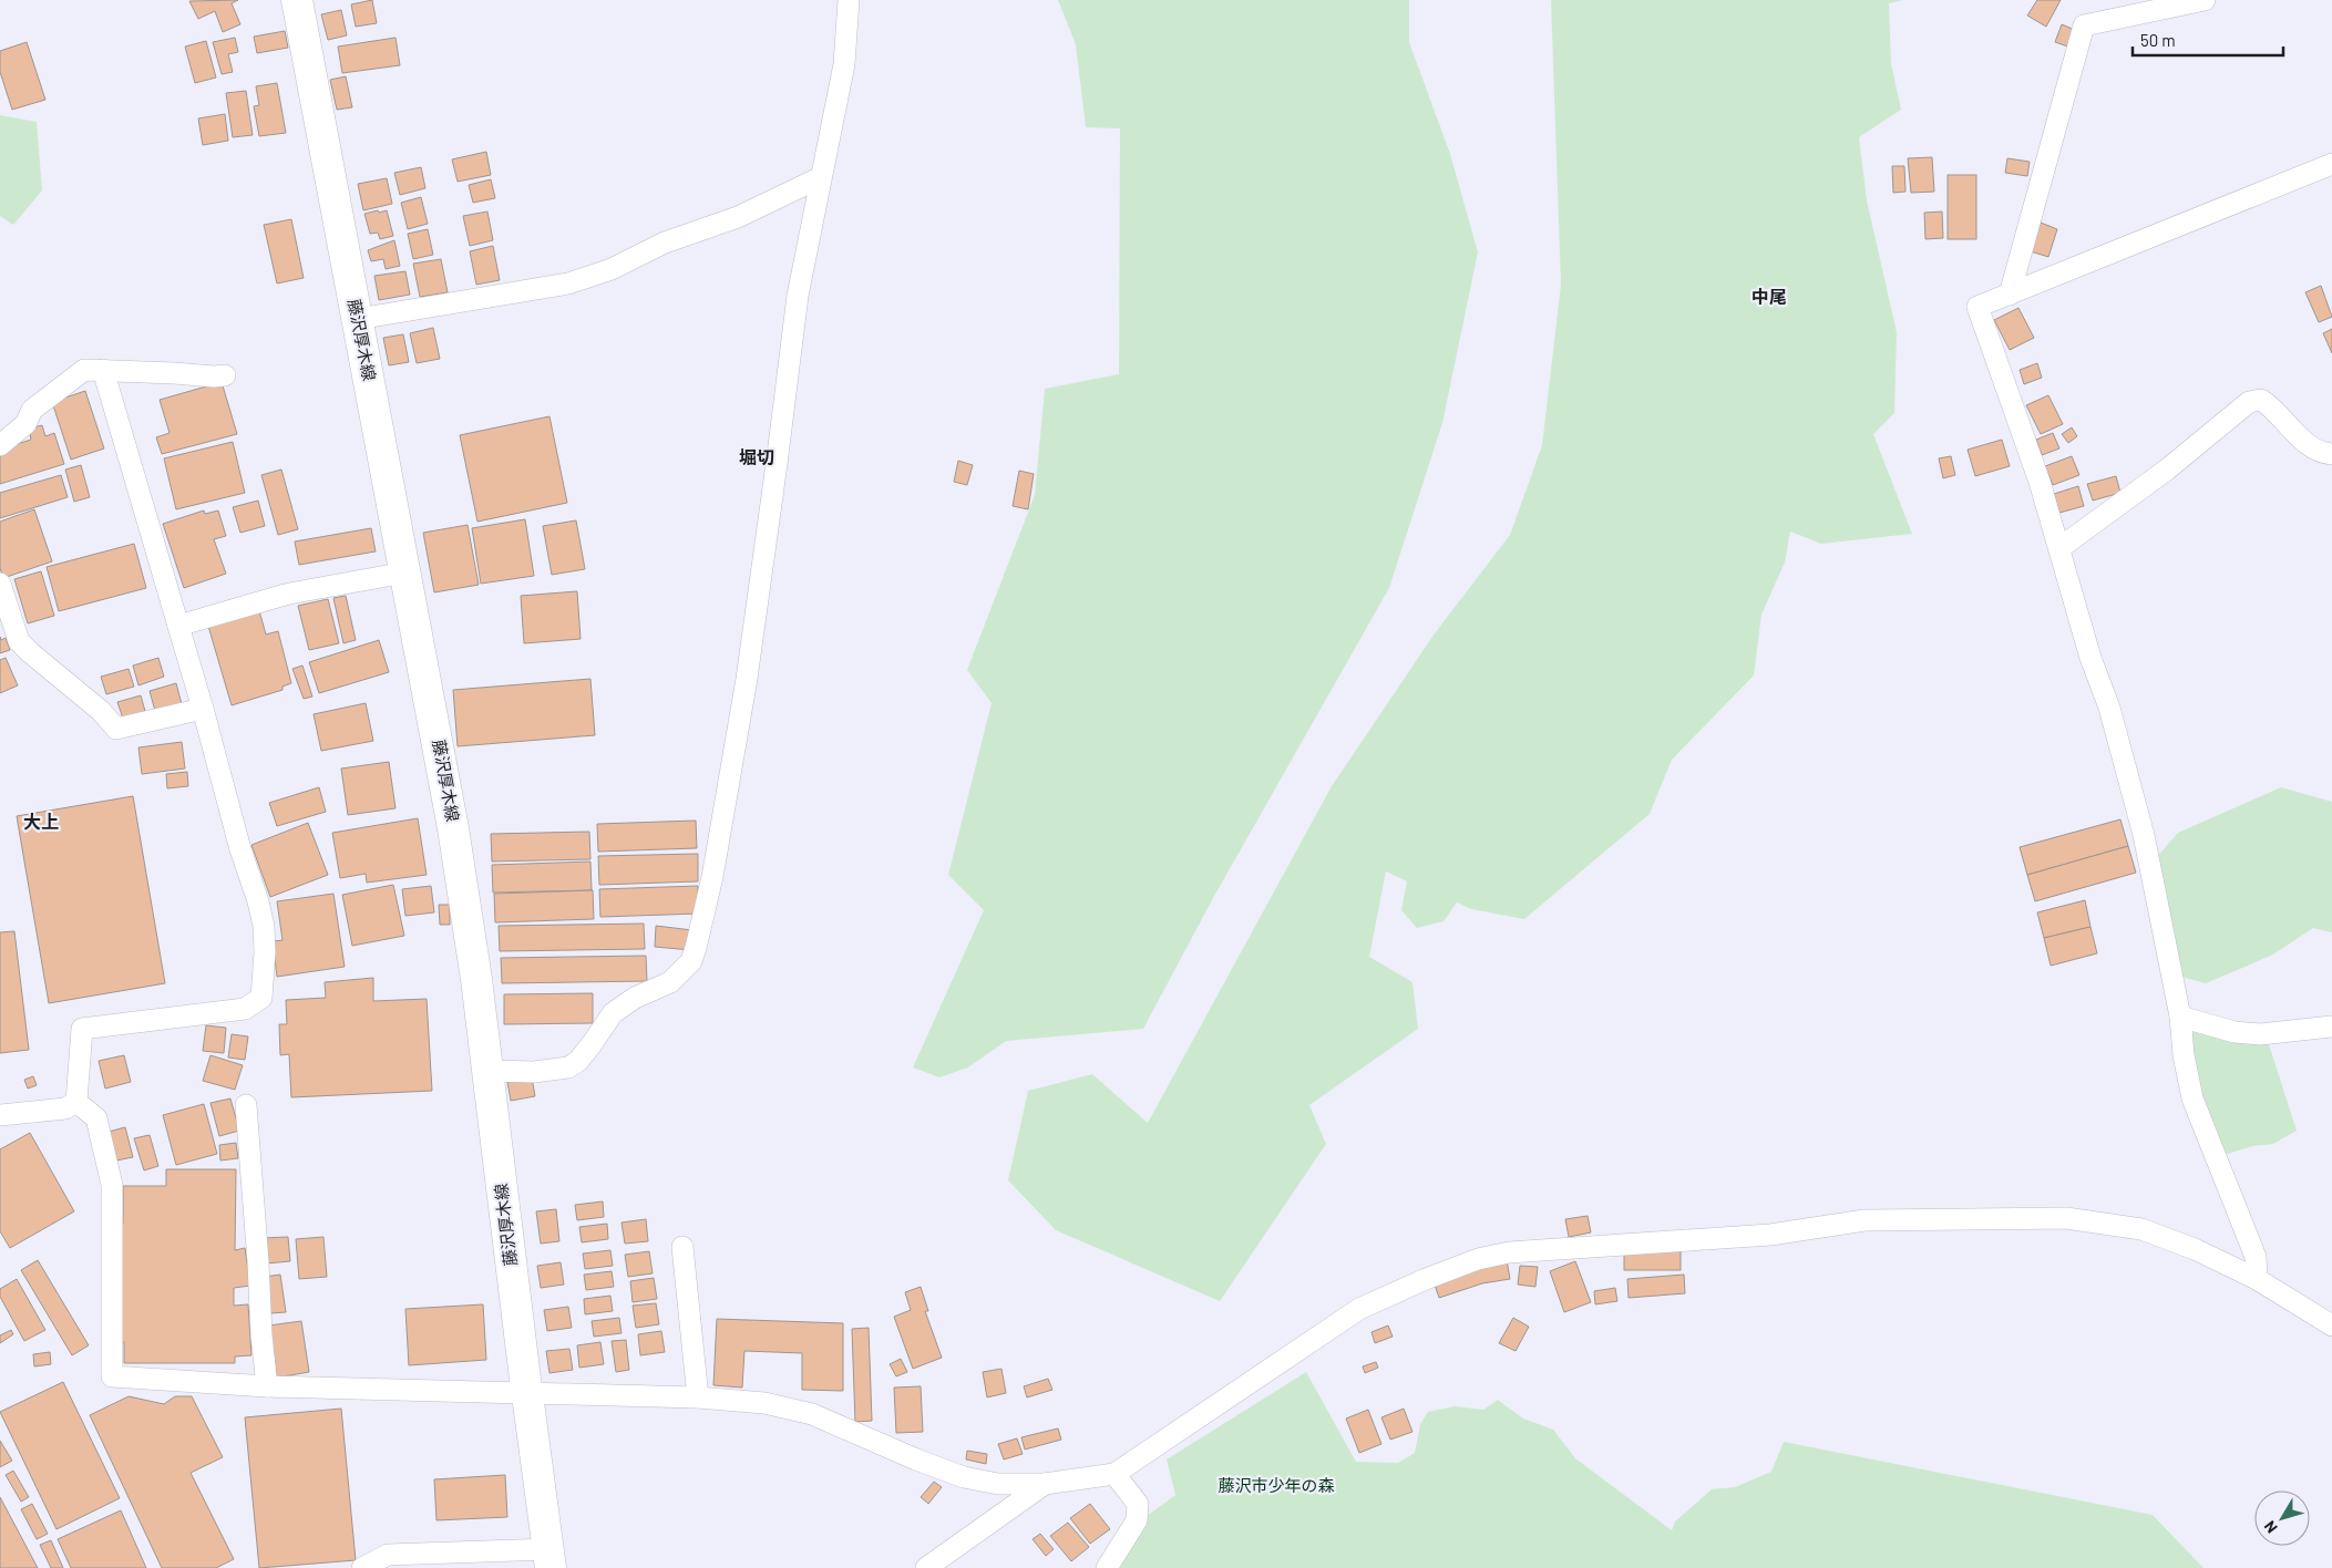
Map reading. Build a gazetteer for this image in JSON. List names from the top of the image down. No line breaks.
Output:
{"streets":{"main road":["藤沢厚木線"]},"districts":["中尾","堀切","大上"],"parks":["藤沢市少年の森"],"scale_bar":"50 m","north":"bottom left"}
